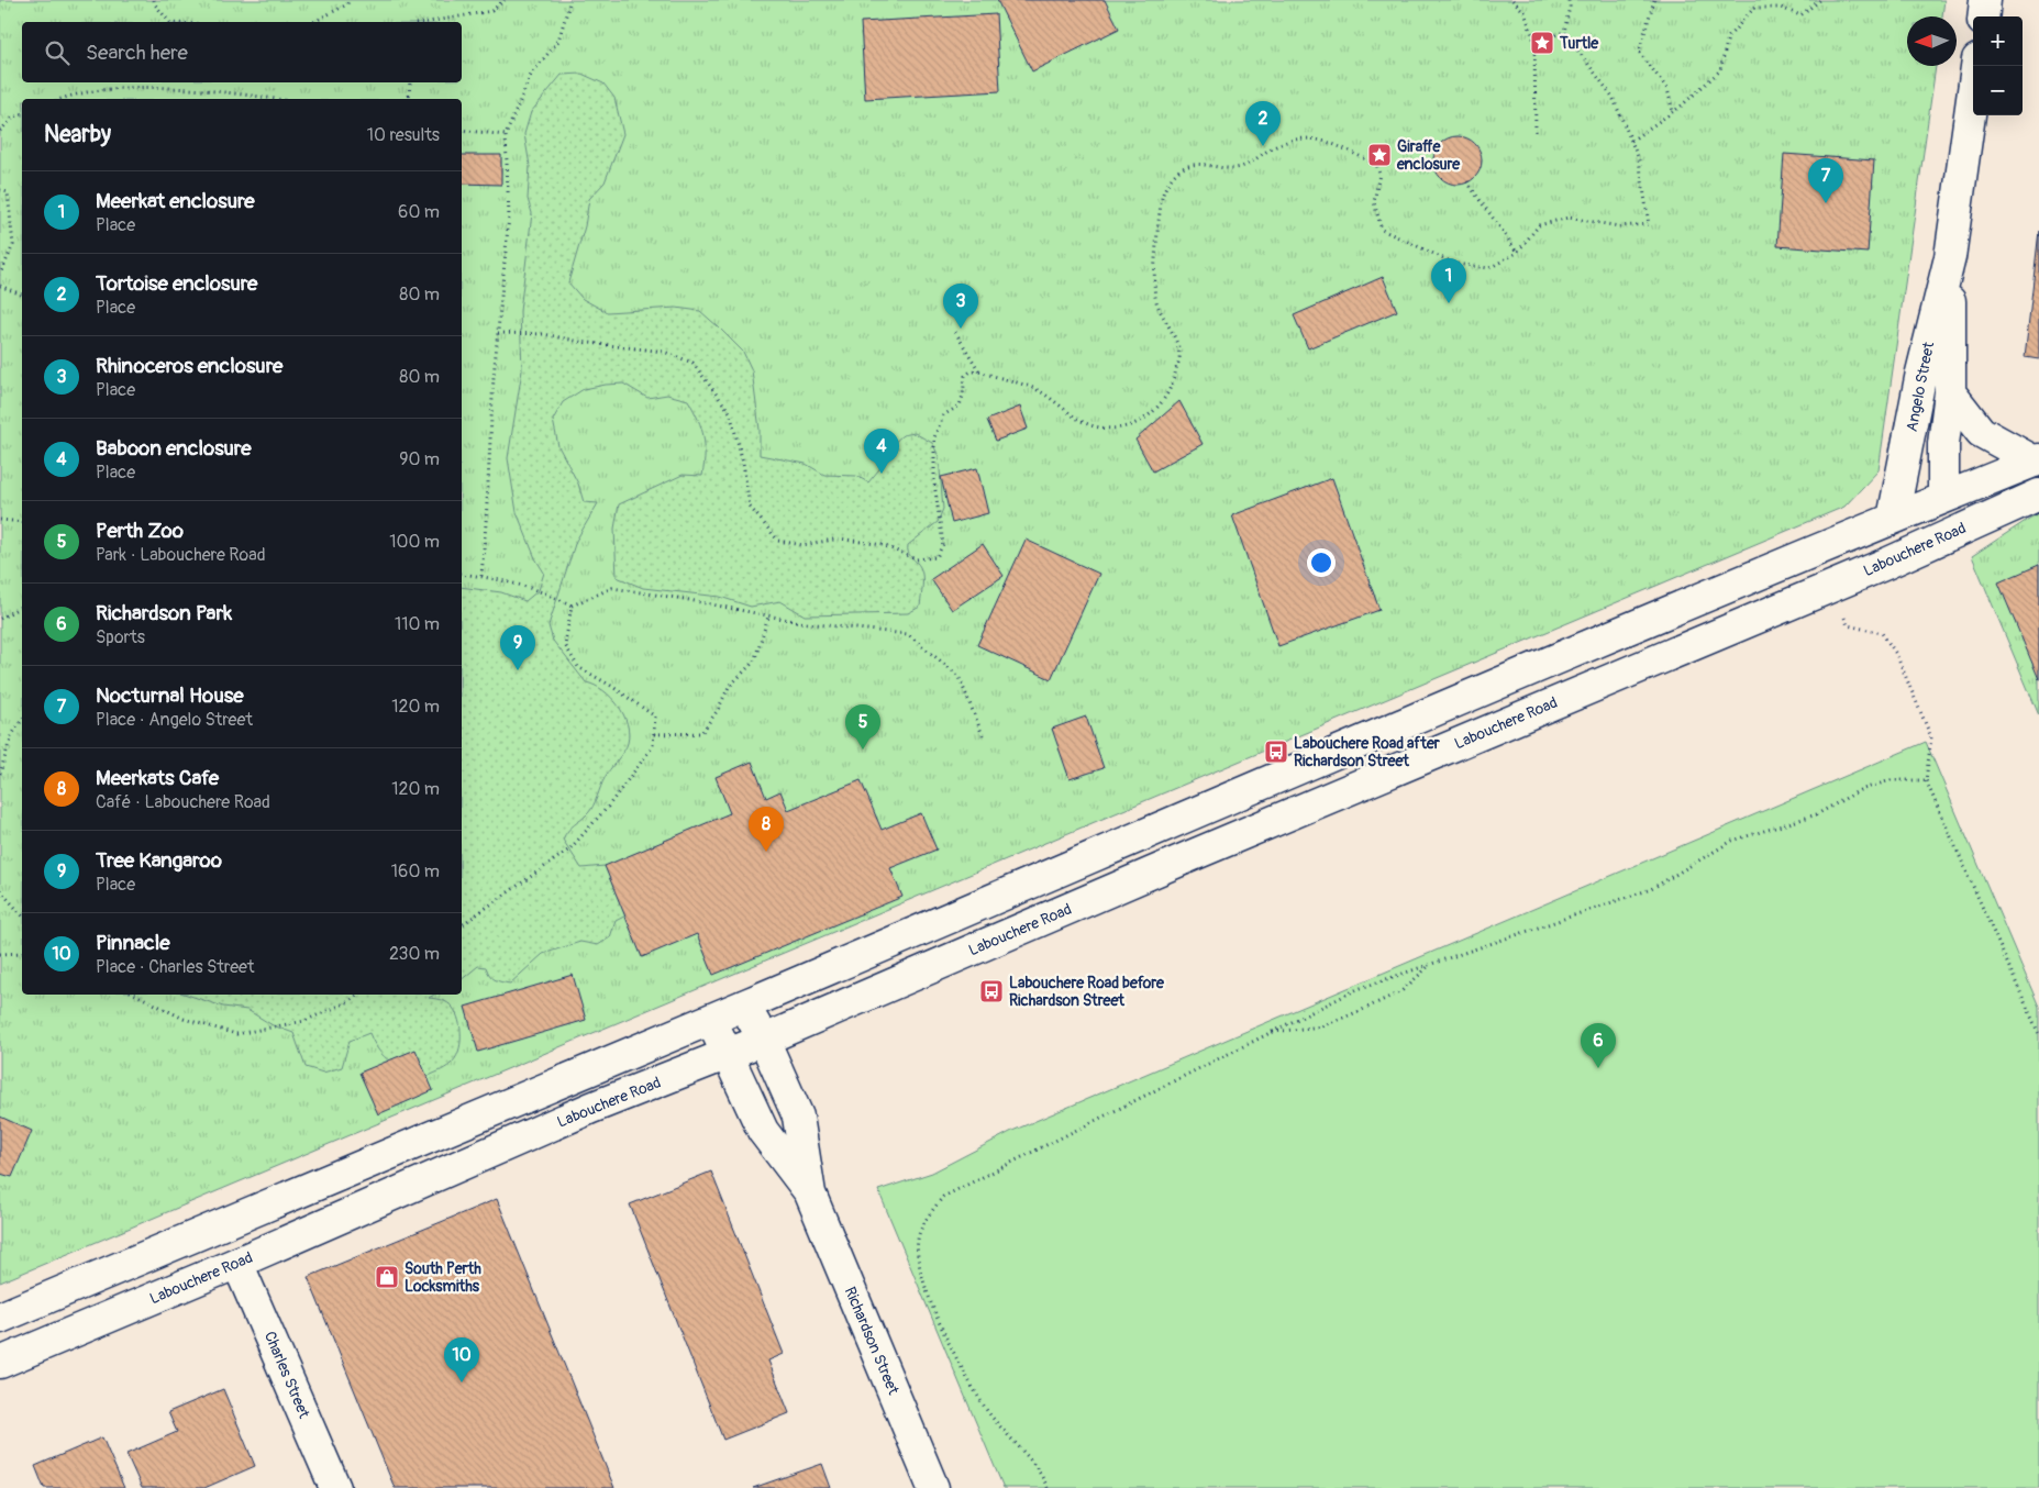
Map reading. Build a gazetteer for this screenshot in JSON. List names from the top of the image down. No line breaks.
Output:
{"streets":{"main road":["Angelo Street","Labouchere Road","Richardson Street","Charles Street"]},"crossings":[["Labouchere Road","Richardson Street"],["Labouchere Road","Charles Street"]],"places":{"place":["Turtle","Giraffe enclosure"],"bus stop":["Labouchere Road after Richardson Street","Labouchere Road before Richardson Street"],"shop":["South Perth Locksmiths"]},"north":"left","page":{"map_buttons":["+","−"],"search":"Search here","heading":["Nearby","10 results"],"pins":["2","7","1","3","4","9","5","8","6","10"],"list":[{"mark":"1","name":"Meerkat enclosure","note":"Place","value":"60 m"},{"mark":"2","name":"Tortoise enclosure","note":"Place","value":"80 m"},{"mark":"3","name":"Rhinoceros enclosure","note":"Place","value":"80 m"},{"mark":"4","name":"Baboon enclosure","note":"Place","value":"90 m"},{"mark":"5","name":"Perth Zoo","note":"Park · Labouchere Road","value":"100 m"},{"mark":"6","name":"Richardson Park","note":"Sports","value":"110 m"},{"mark":"7","name":"Nocturnal House","note":"Place · Angelo Street","value":"120 m"},{"mark":"8","name":"Meerkats Cafe","note":"Café · Labouchere Road","value":"120 m"},{"mark":"9","name":"Tree Kangaroo","note":"Place","value":"160 m"},{"mark":"10","name":"Pinnacle","note":"Place · Charles Street","value":"230 m"}]}}
